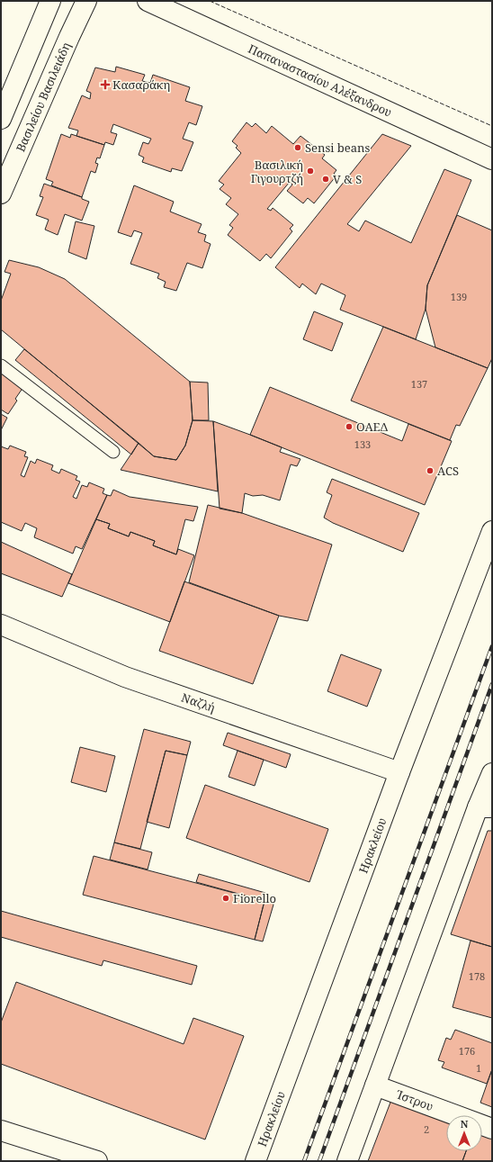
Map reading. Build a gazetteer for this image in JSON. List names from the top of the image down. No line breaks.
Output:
{"streets":{"street":["Παπαναστασίου Αλέξανδρου","Βασιλείου Βασιλειάδη","Ναζλή","Ηρακλείου","Ίστρου"]},"crossings":[["Ναζλή","Ηρακλείου"]],"places":{"health":["Κασαράκη"],"other":["Sensi beans","Βασιλική Γιγουρτζή","V & S","ΟΑΕΔ","ACS","Fiorello"]},"house_numbers":["139","137","133","178","176","1","2"],"north":"top"}
